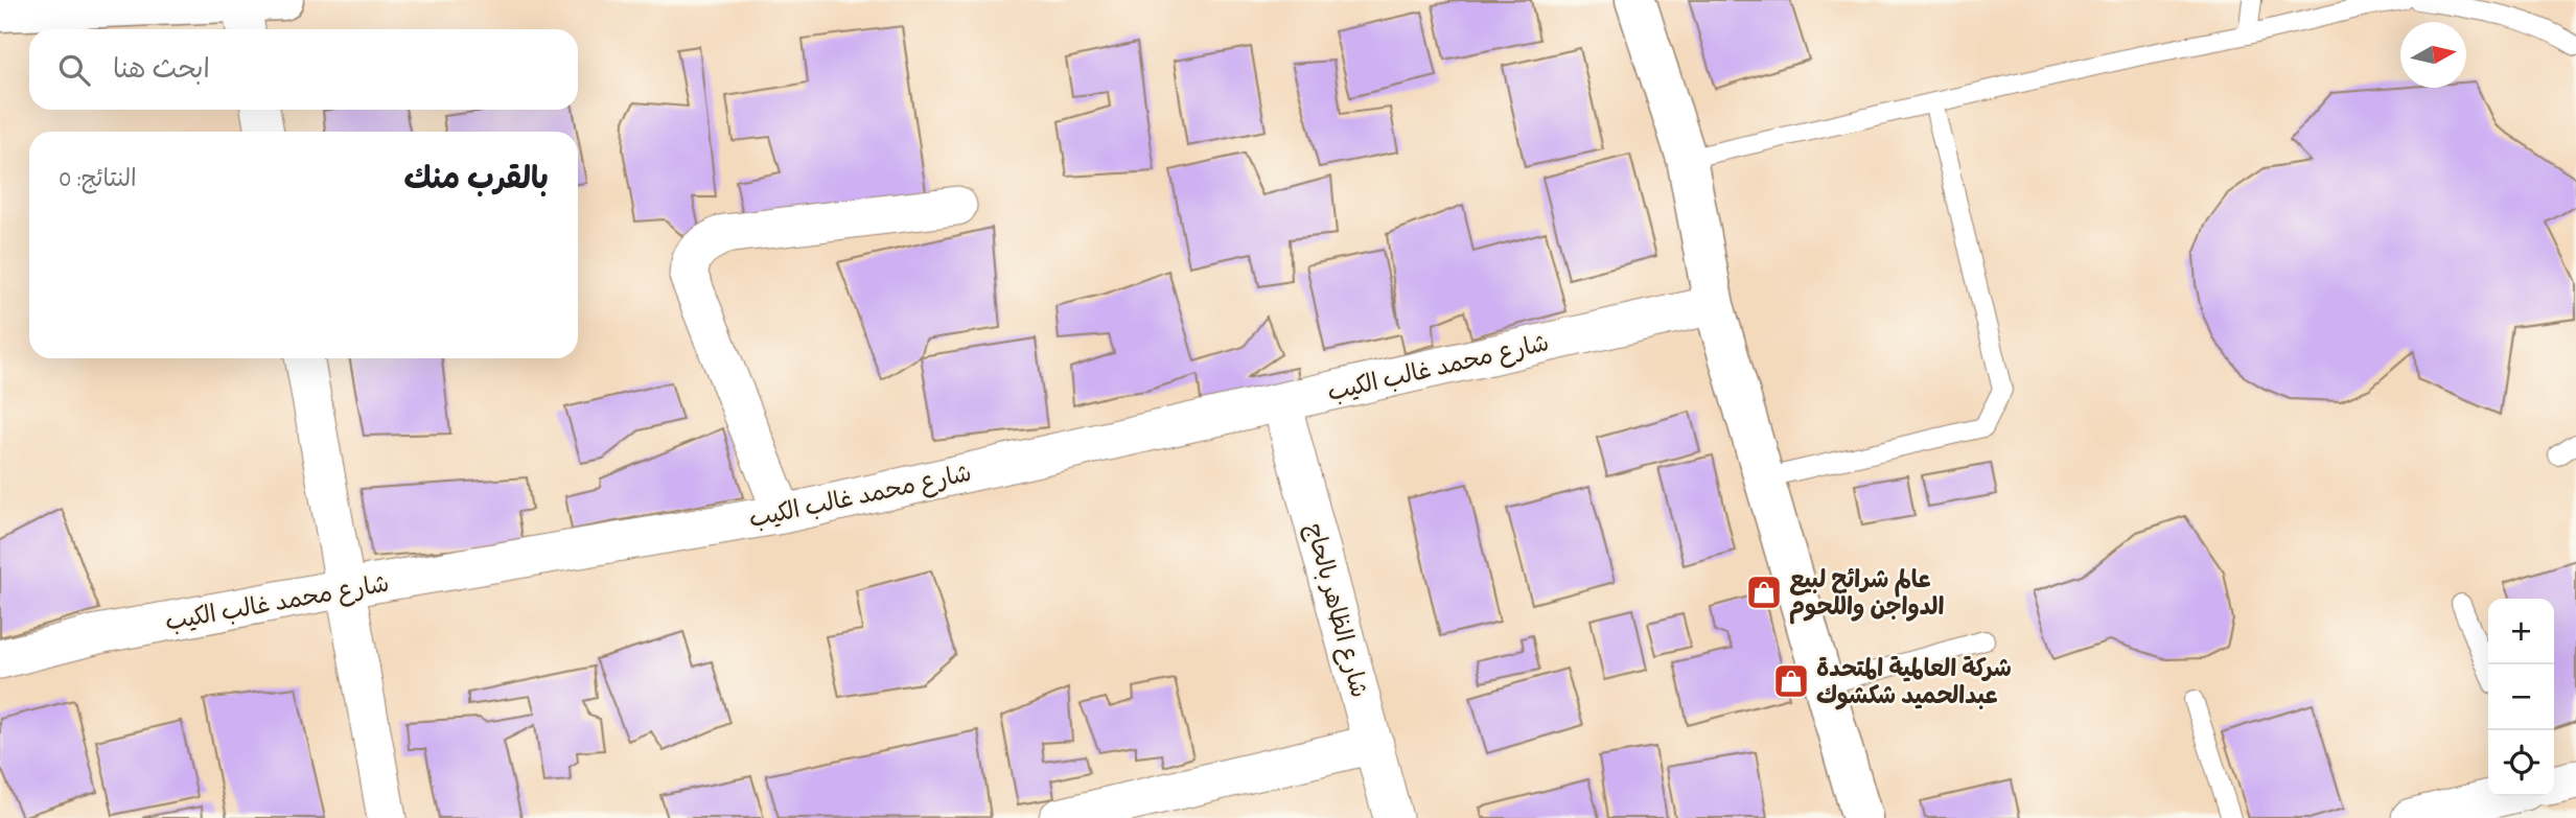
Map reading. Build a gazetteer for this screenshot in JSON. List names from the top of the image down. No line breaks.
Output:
{"streets":{"street":["شارع محمد غالب الكيب","شارع الظاهر بالحاج"]},"crossings":[["شارع محمد غالب الكيب","شارع الظاهر بالحاج"]],"places":{"shop":["عالم شرائح لبيع الدواجن واللحوم","شركة العالمية المتحدة عبدالحميد شكشوك"]},"north":"right","page":{"search":"ابحث هنا","heading":["بالقرب منك","النتائج: 0"],"map_buttons":["+","−"]}}
